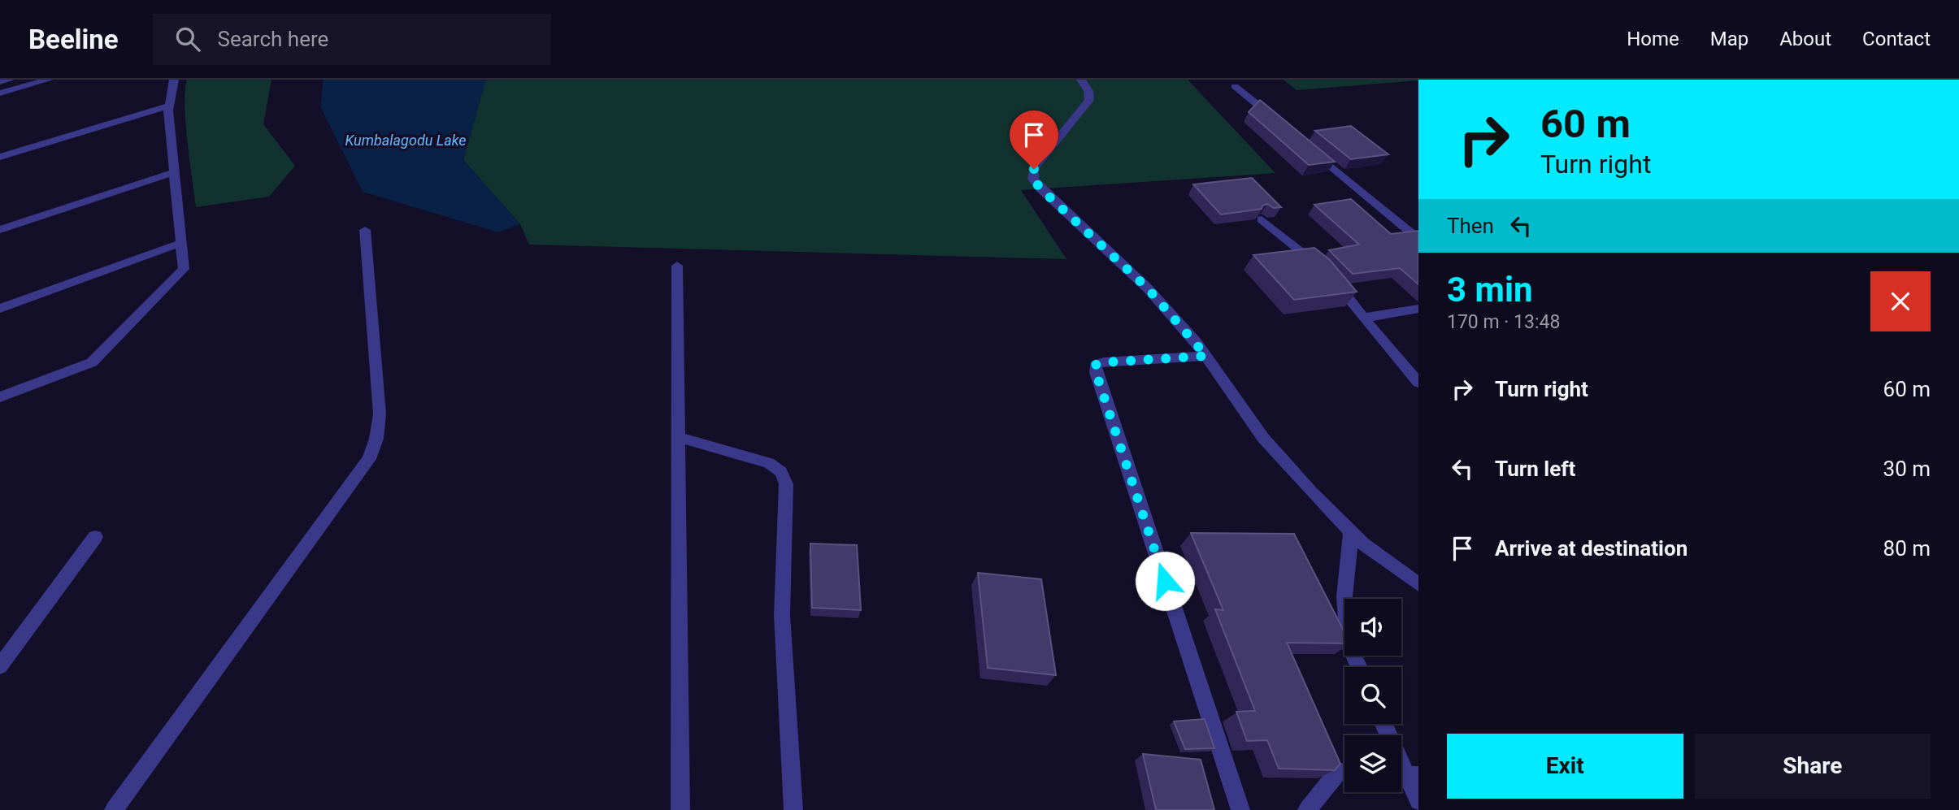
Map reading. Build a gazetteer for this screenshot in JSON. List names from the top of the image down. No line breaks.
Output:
{"water":["Kumbalagodu Lake"],"page":{"header":"Beeline","search":"Search here","nav":["Home","Map","About","Contact"],"turn":["60 m","Turn right"],"then":"Then","heading":["3 min","170 m · 13:48"],"list":[{"name":"Turn right","value":"60 m"},{"name":"Turn left","value":"30 m"},{"name":"Arrive at destination","value":"80 m"}],"buttons":["Exit","Share"]}}
